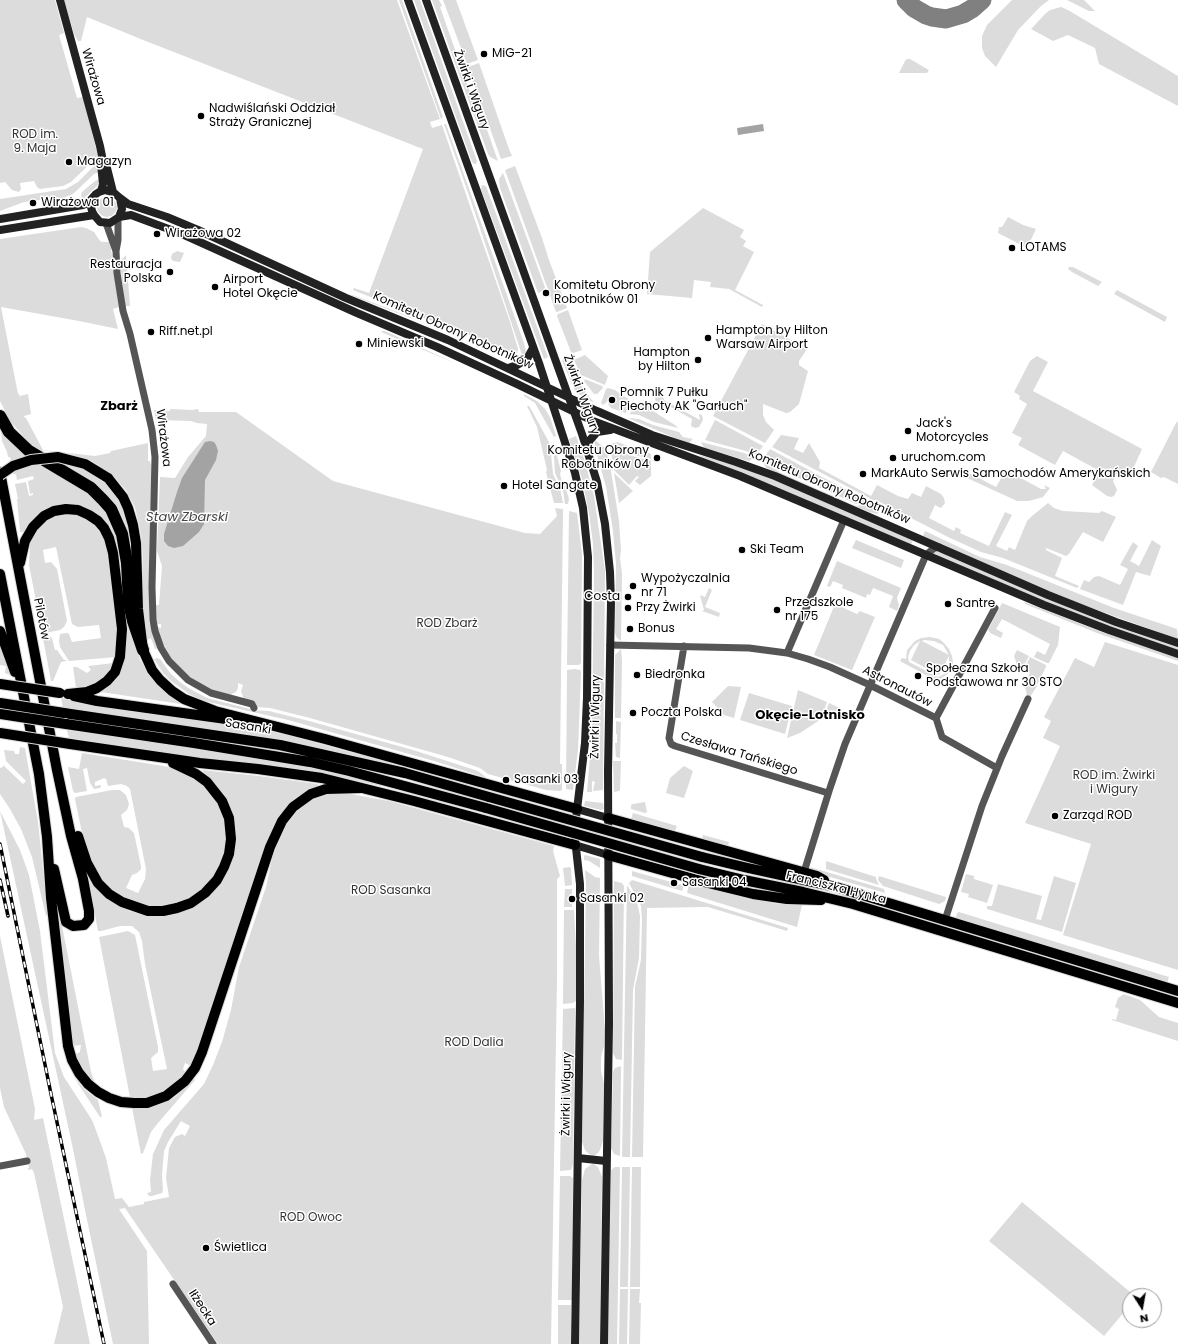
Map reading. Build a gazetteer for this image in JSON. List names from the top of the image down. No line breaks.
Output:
{"streets":{"main road":["Wirażowa","Żwirki i Wigury","Komitetu Obrony Robotników","Pilotów","Sasanki","Franciszka Hynka"],"street":["Astronautów","Czesława Tańskiego","Iłżecka"]},"crossings":[["Wirażowa","Komitetu Obrony Robotników"],["Żwirki i Wigury","Komitetu Obrony Robotników"],["Żwirki i Wigury","Astronautów"],["Astronautów","Czesława Tańskiego"],["Sasanki","Franciszka Hynka"]],"districts":["Zbarż","Okęcie-Lotnisko"],"water":["Staw Zbarski"],"parks":["ROD im. 9. Maja","ROD Zbarż","ROD im. Żwirki i Wigury","ROD Sasanka","ROD Dalia","ROD Owoc"],"places":["MiG-21","Nadwiślański Oddział Straży Granicznej","Magazyn","Wirażowa 01","Wirażowa 02","LOTAMS","Restauracja Polska","Airport Hotel Okęcie","Komitetu Obrony Robotników 01","Riff.net.pl","Hampton by Hilton Warsaw Airport","Miniewski","Hampton by Hilton","Pomnik 7 Pułku Piechoty AK \"Garłuch\"","Jack's Motorcycles","Komitetu Obrony Robotników 04","uruchom.com","MarkAuto Serwis Samochodów Amerykańskich","Hotel Sangate","Ski Team","Wypożyczalnia nr 71","Costa","Santre","Przy Żwirki","Przedszkole nr 175","Bonus","Biedronka","Społeczna Szkoła Podstawowa nr 30 STO","Poczta Polska","Sasanki 03","Zarząd ROD","Sasanki 04","Sasanki 02","Świetlica"],"north":"bottom"}
